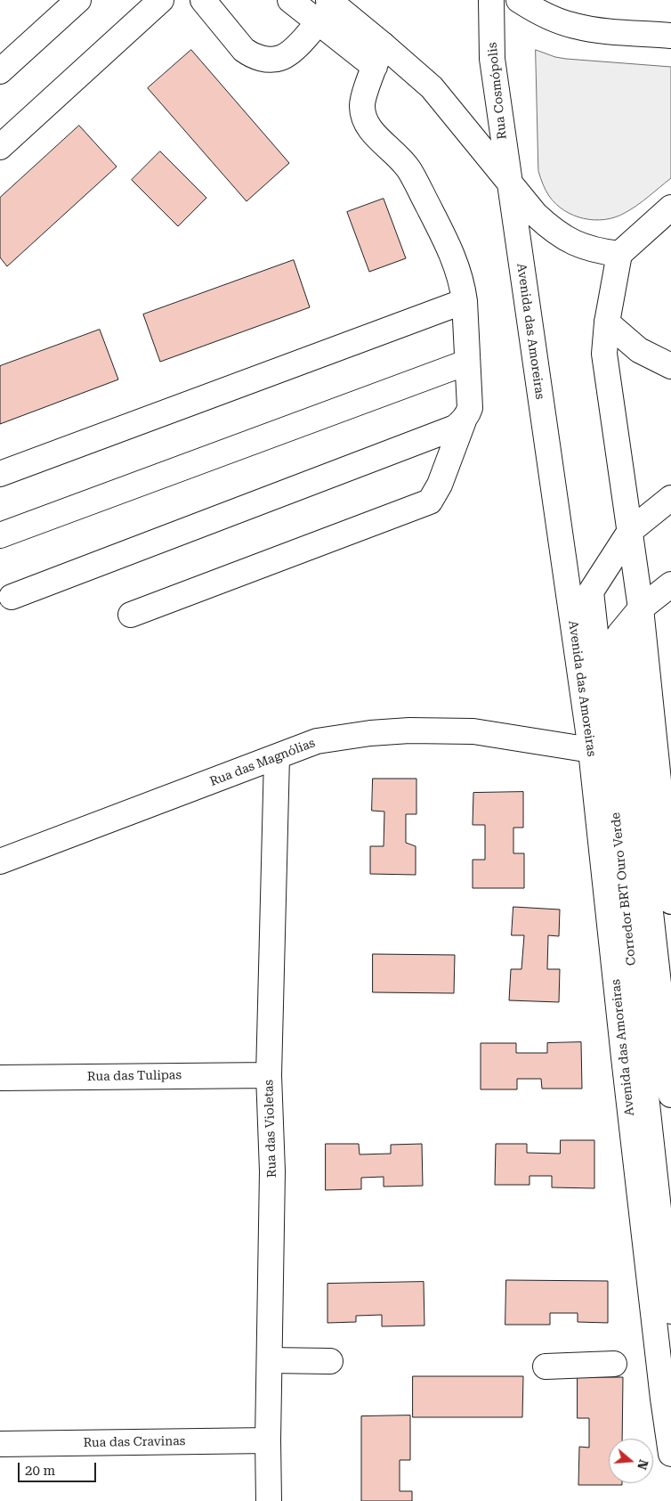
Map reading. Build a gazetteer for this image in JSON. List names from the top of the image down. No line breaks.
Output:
{"streets":{"street":["Rua Cosmópolis","Avenida das Amoreiras","Rua das Magnólias","Corredor BRT Ouro Verde","Rua das Tulipas","Rua das Violetas","Rua das Cravinas"]},"crossings":[["Rua Cosmópolis","Avenida das Amoreiras"],["Avenida das Amoreiras","Rua das Magnólias"],["Rua das Magnólias","Rua das Violetas"],["Rua das Tulipas","Rua das Violetas"],["Rua das Violetas","Rua das Cravinas"]],"scale_bar":"20 m","north":"right"}
